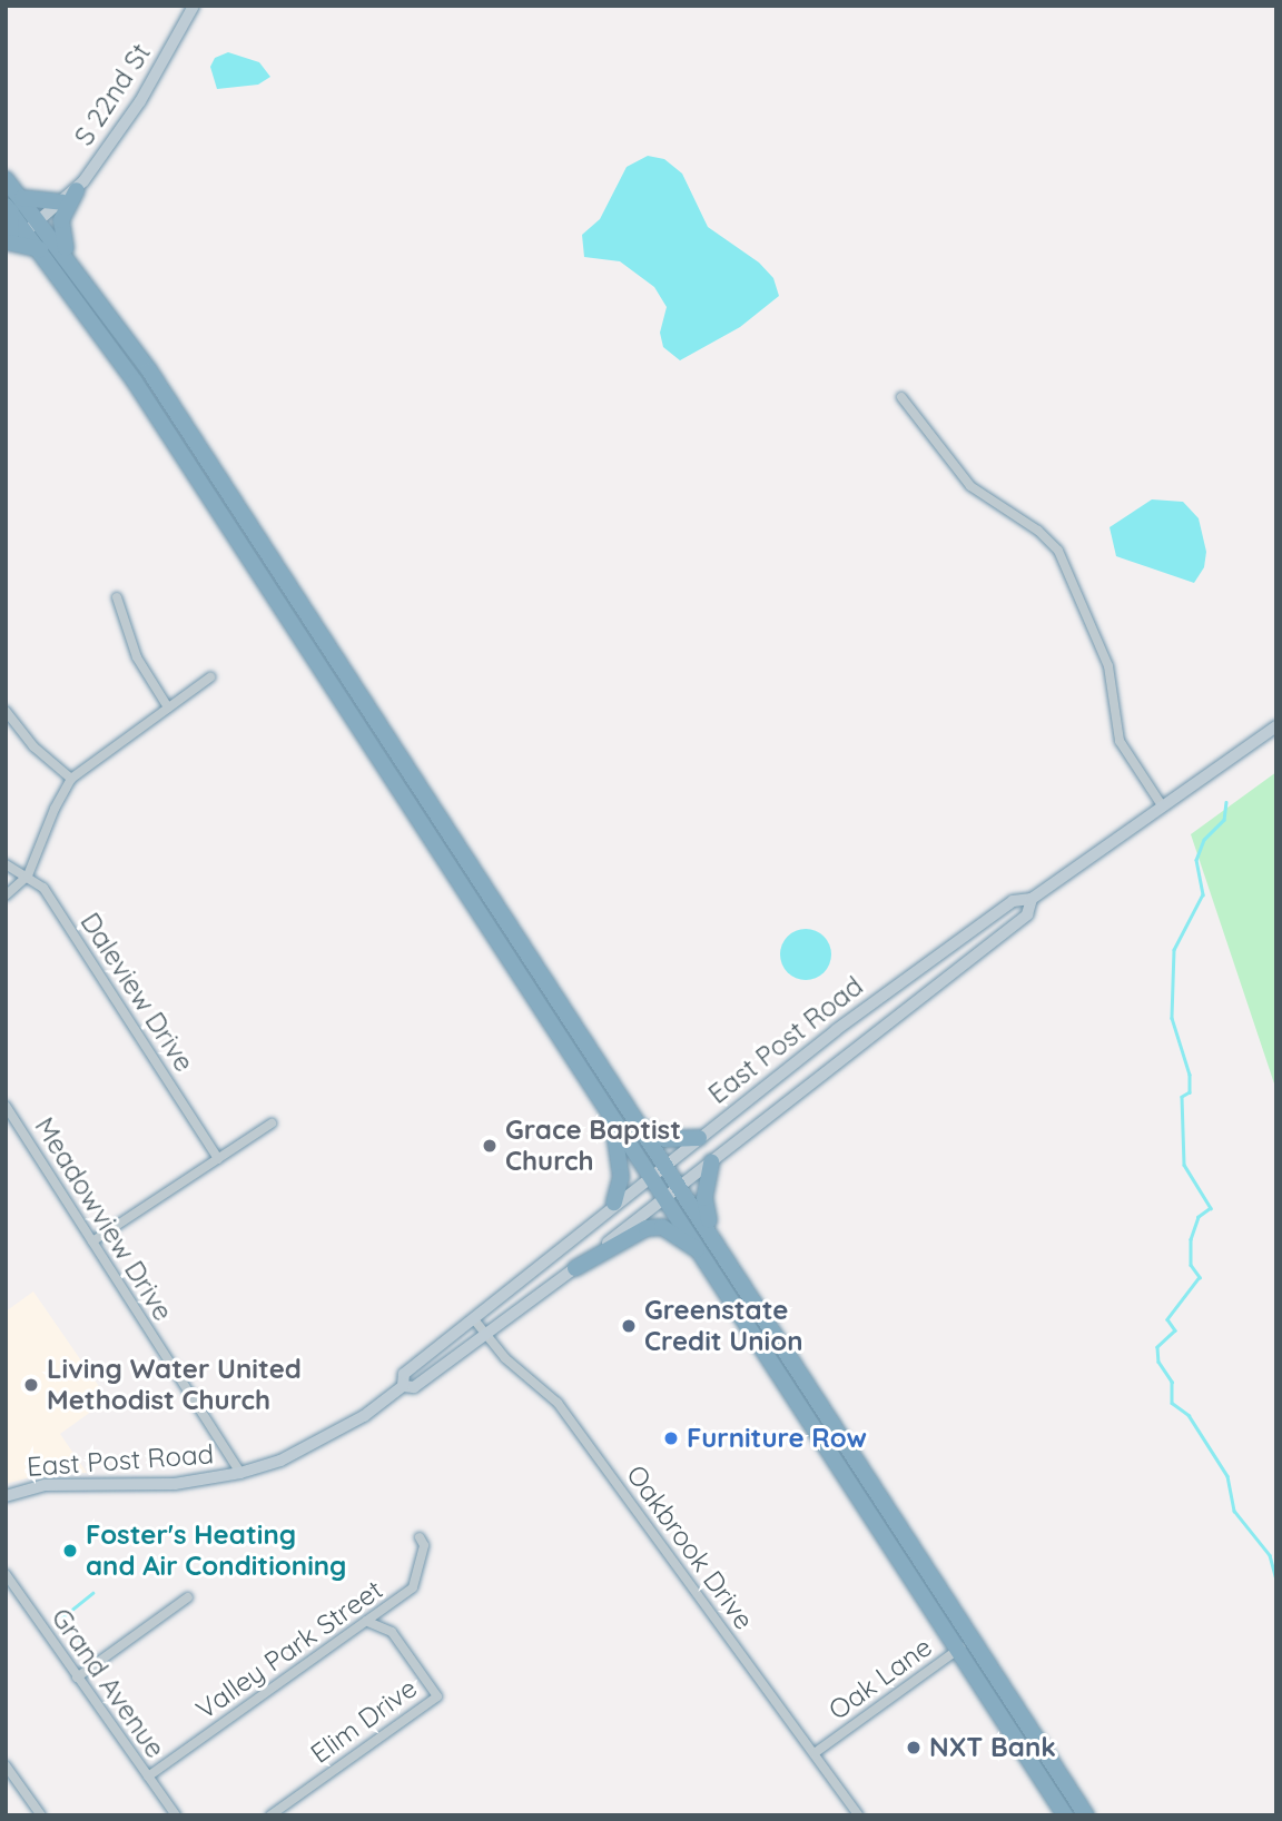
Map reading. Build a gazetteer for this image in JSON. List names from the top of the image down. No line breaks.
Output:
{"streets":{"main road":["S 22nd St","East Post Road"],"street":["Daleview Drive","Meadowview Drive","Oakbrook Drive","Valley Park Street","Oak Lane","Grand Avenue","Elim Drive"]},"crossings":[["East Post Road","Meadowview Drive"],["East Post Road","Oakbrook Drive"],["Oakbrook Drive","Oak Lane"],["Valley Park Street","Grand Avenue"],["Valley Park Street","Elim Drive"]],"places":["Grace Baptist Church","Greenstate Credit Union","Living Water United Methodist Church","Furniture Row","Foster's Heating and Air Conditioning","NXT Bank"]}
